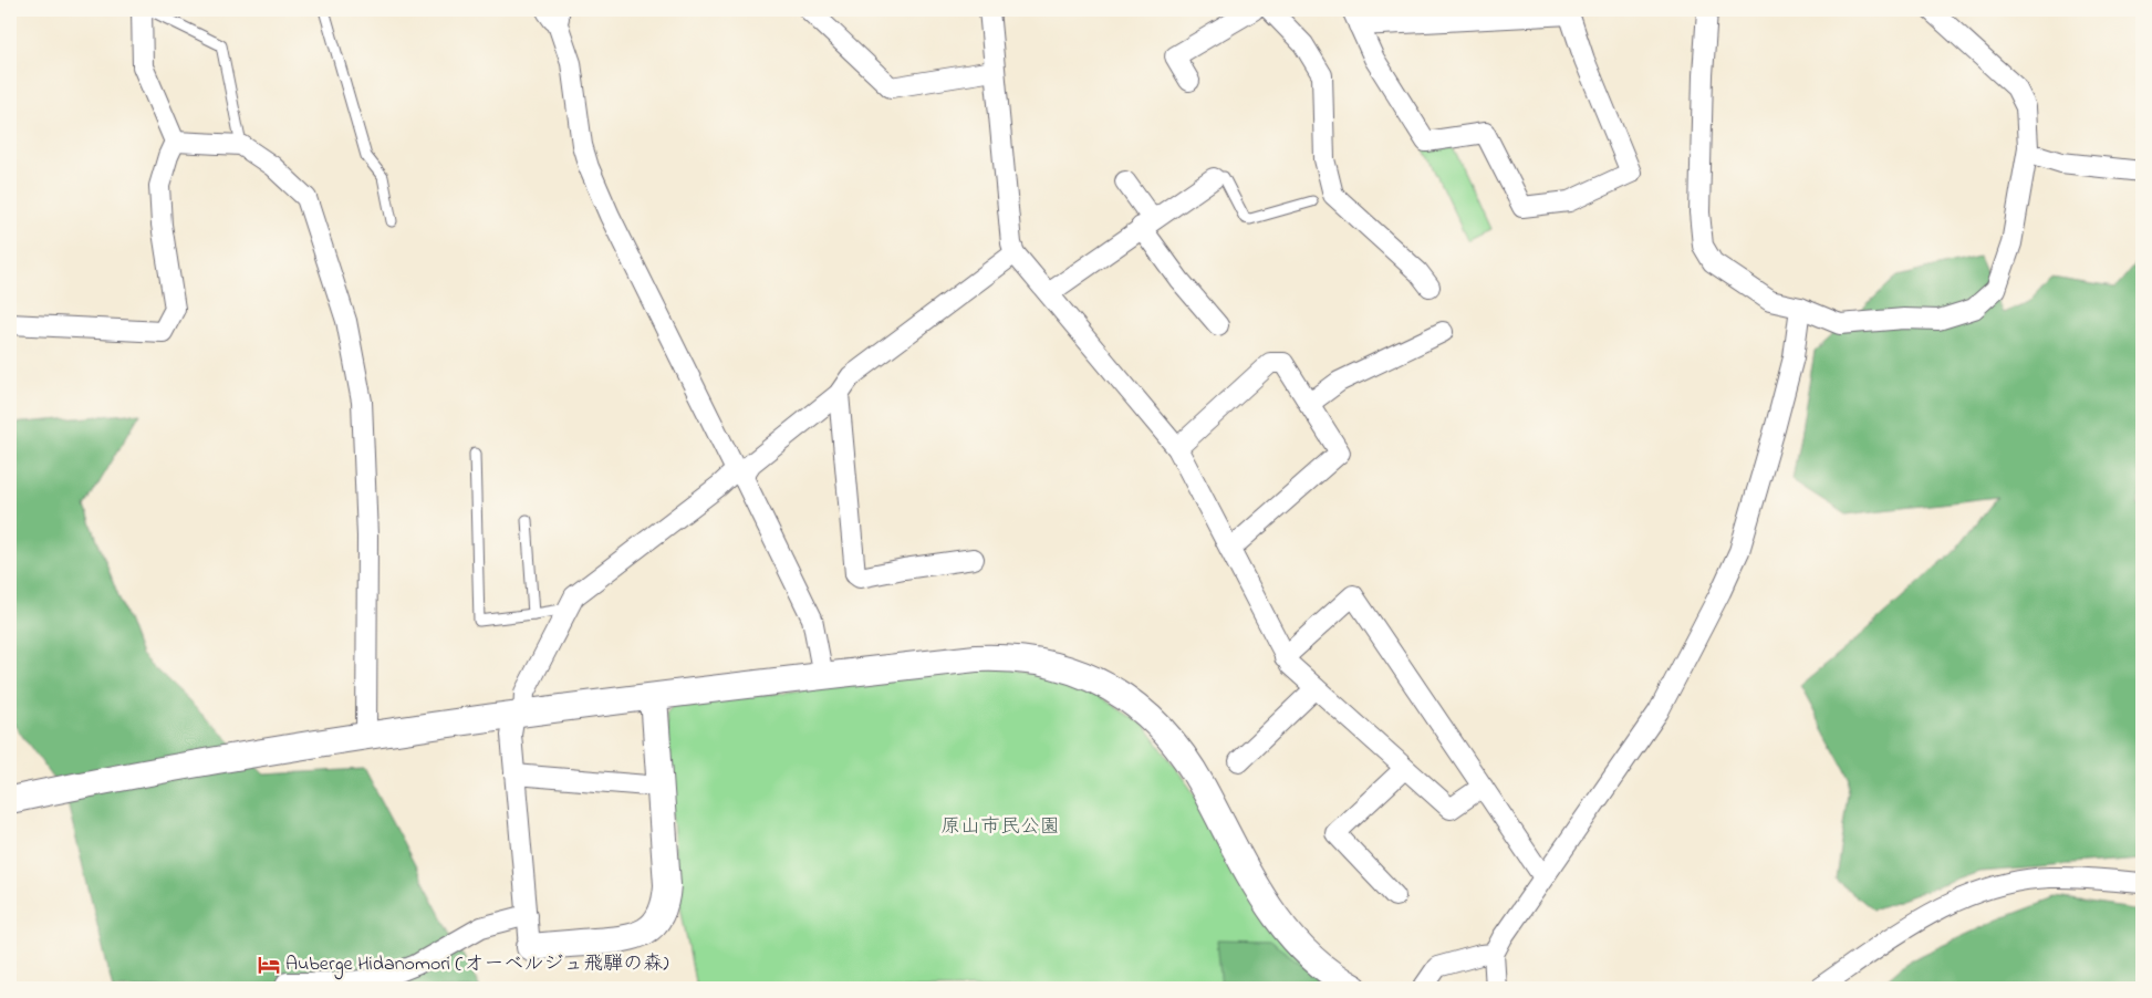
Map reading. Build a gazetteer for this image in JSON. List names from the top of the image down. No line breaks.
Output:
{"parks":["原山市民公園"],"places":{"hotel":["Auberge Hidanomori (オーベルジュ飛騨の森)"]}}
